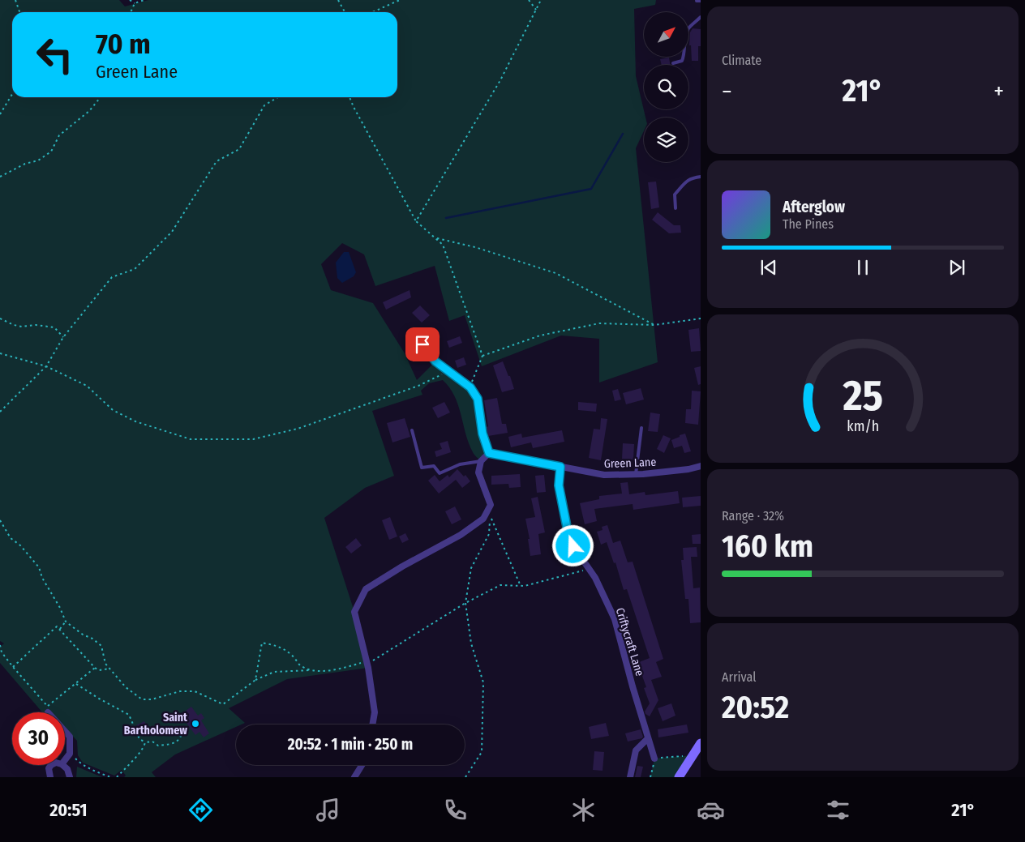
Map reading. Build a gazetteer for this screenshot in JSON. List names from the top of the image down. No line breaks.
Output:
{"streets":{"street":["Green Lane","Criftycraft Lane"]},"crossings":[["Green Lane","Criftycraft Lane"]],"places":["Saint Bartholomew"],"north":"top right","page":{"tile":["Climate",["Range · 32%","160 km"],["Arrival","20:52"]],"turn":["70 m","Green Lane"],"heat":["−","21°","+"],"song":["Afterglow","The Pines"],"limit":"30","trip":"20:52 · 1 min · 250 m","tabs":["20:51","21°"],"gauge":["25","km/h"]}}
